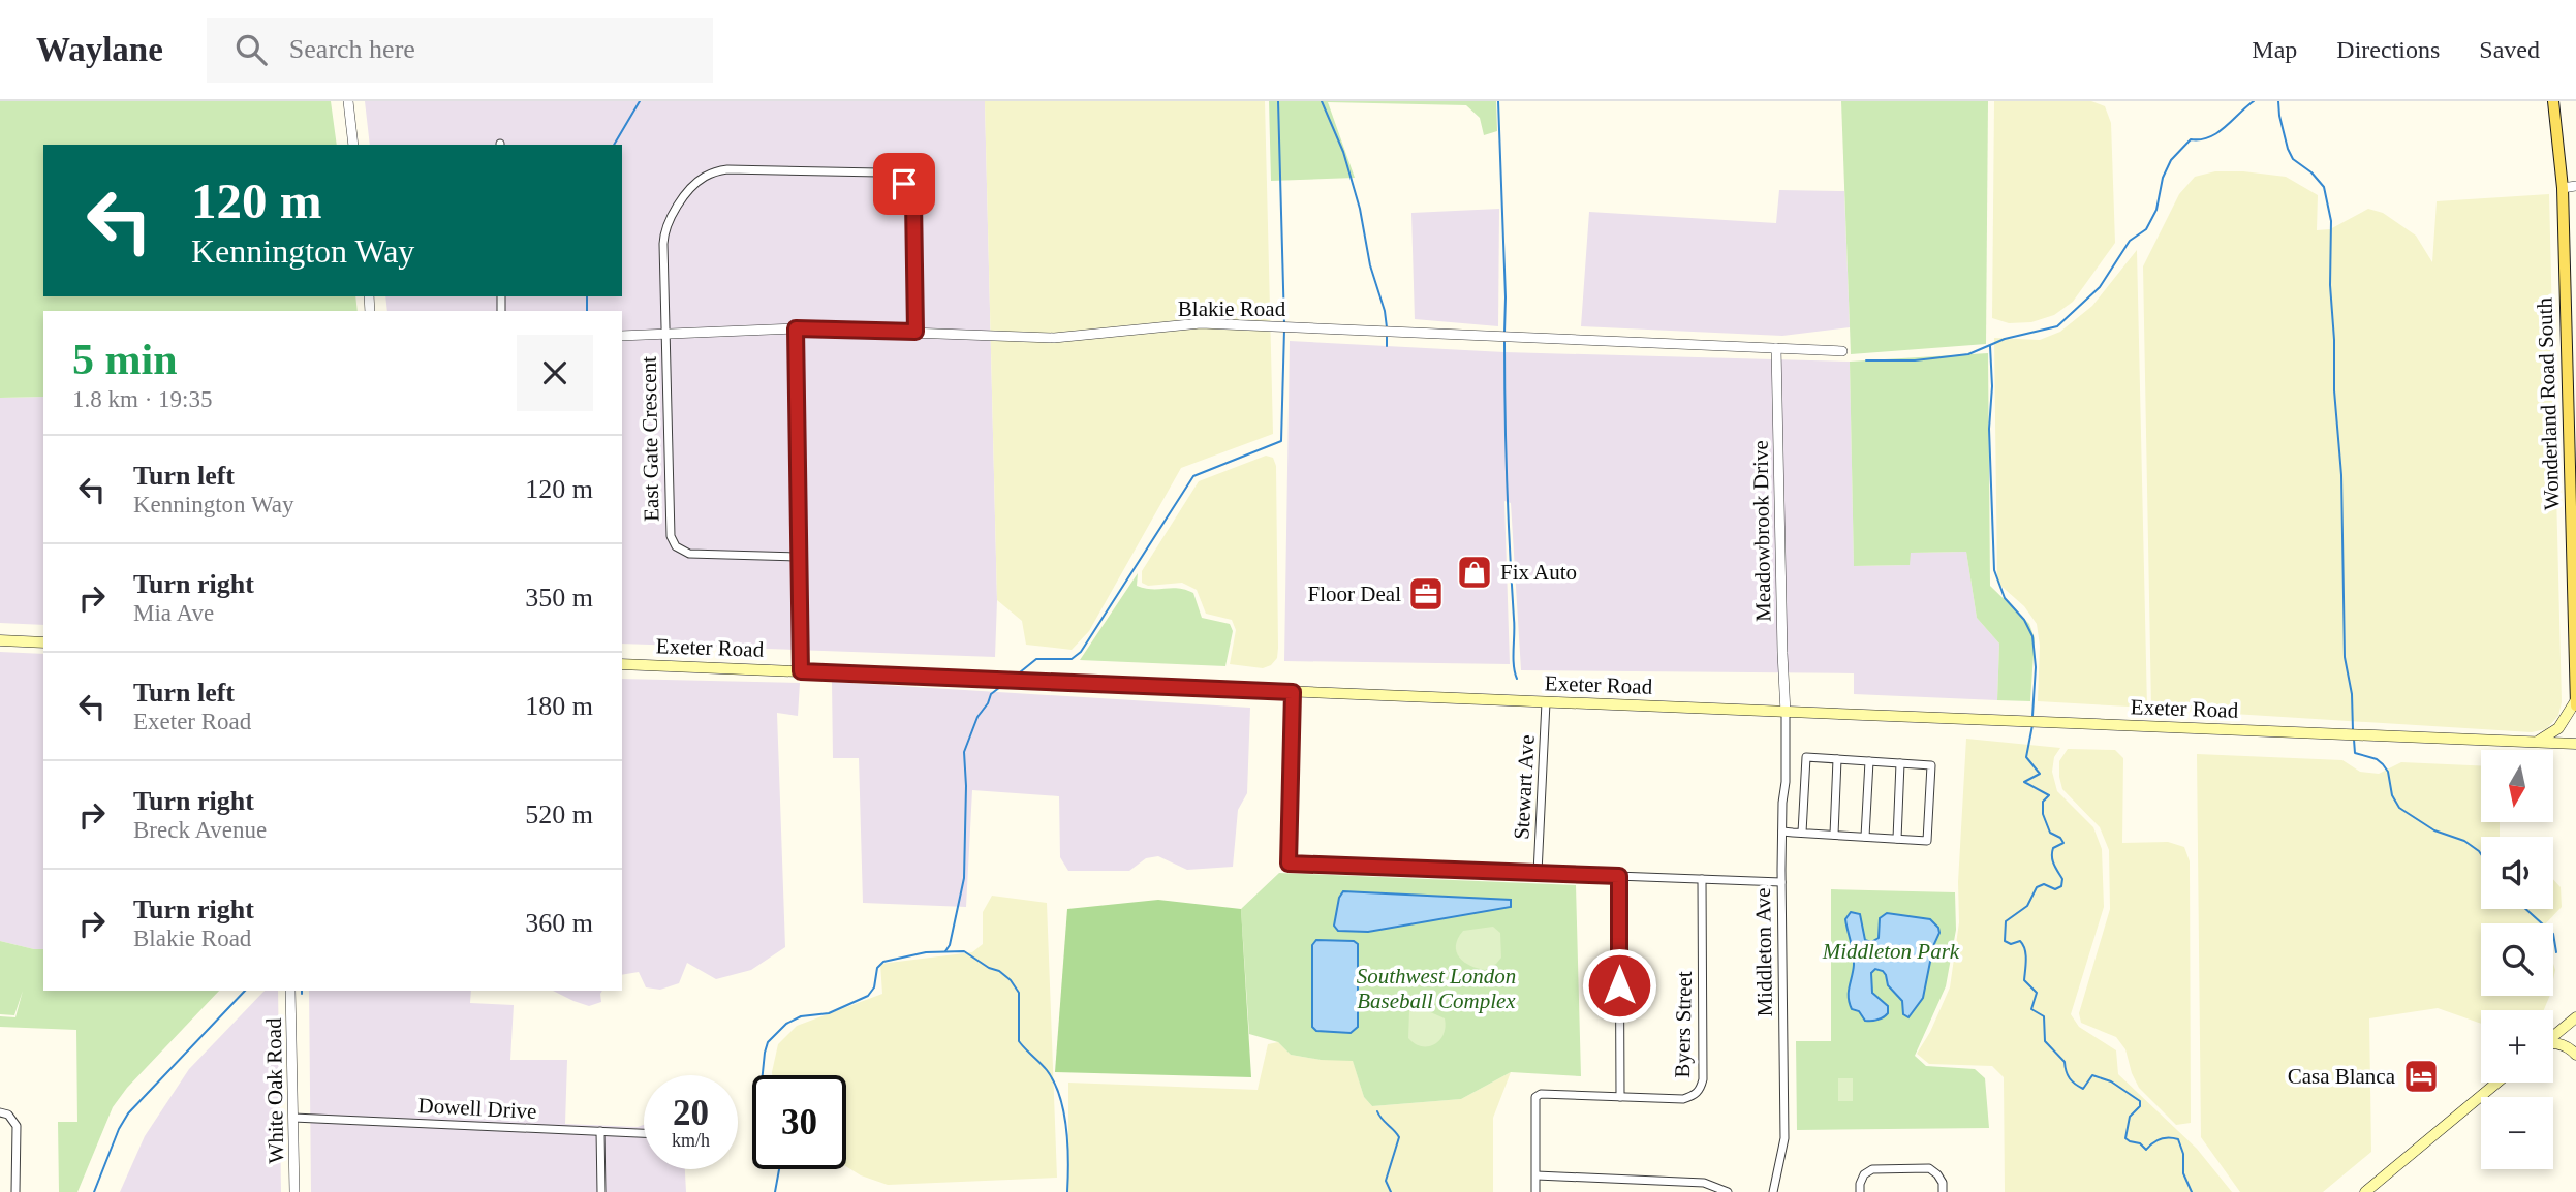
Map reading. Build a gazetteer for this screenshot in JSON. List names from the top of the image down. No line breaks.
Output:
{"streets":{"main road":["Wonderland Road South","Exeter Road"],"street":["Blakie Road","East Gate Crescent","Meadowbrook Drive","Stewart Ave","Middleton Ave","Byers Street","White Oak Road","Dowell Drive"]},"crossings":[["Blakie Road","East Gate Crescent"],["Blakie Road","Meadowbrook Drive"],["Meadowbrook Drive","Exeter Road"],["Meadowbrook Drive","Middleton Ave"],["Exeter Road","Stewart Ave"],["Exeter Road","Middleton Ave"],["White Oak Road","Dowell Drive"]],"parks":["Middleton Park","Southwest London Baseball Complex"],"places":{"shop":["Fix Auto"],"office":["Floor Deal"],"hotel":["Casa Blanca"]},"north":"bottom","page":{"header":"Waylane","search":"Search here","nav":["Map","Directions","Saved"],"turn":["120 m","Kennington Way"],"heading":["5 min","1.8 km · 19:35"],"list":[{"name":"Turn left","note":"Kennington Way","value":"120 m"},{"name":"Turn right","note":"Mia Ave","value":"350 m"},{"name":"Turn left","note":"Exeter Road","value":"180 m"},{"name":"Turn right","note":"Breck Avenue","value":"520 m"},{"name":"Turn right","note":"Blakie Road","value":"360 m"}],"map_buttons":["+","−"],"speed":"20 km/h","limit":"30"}}
